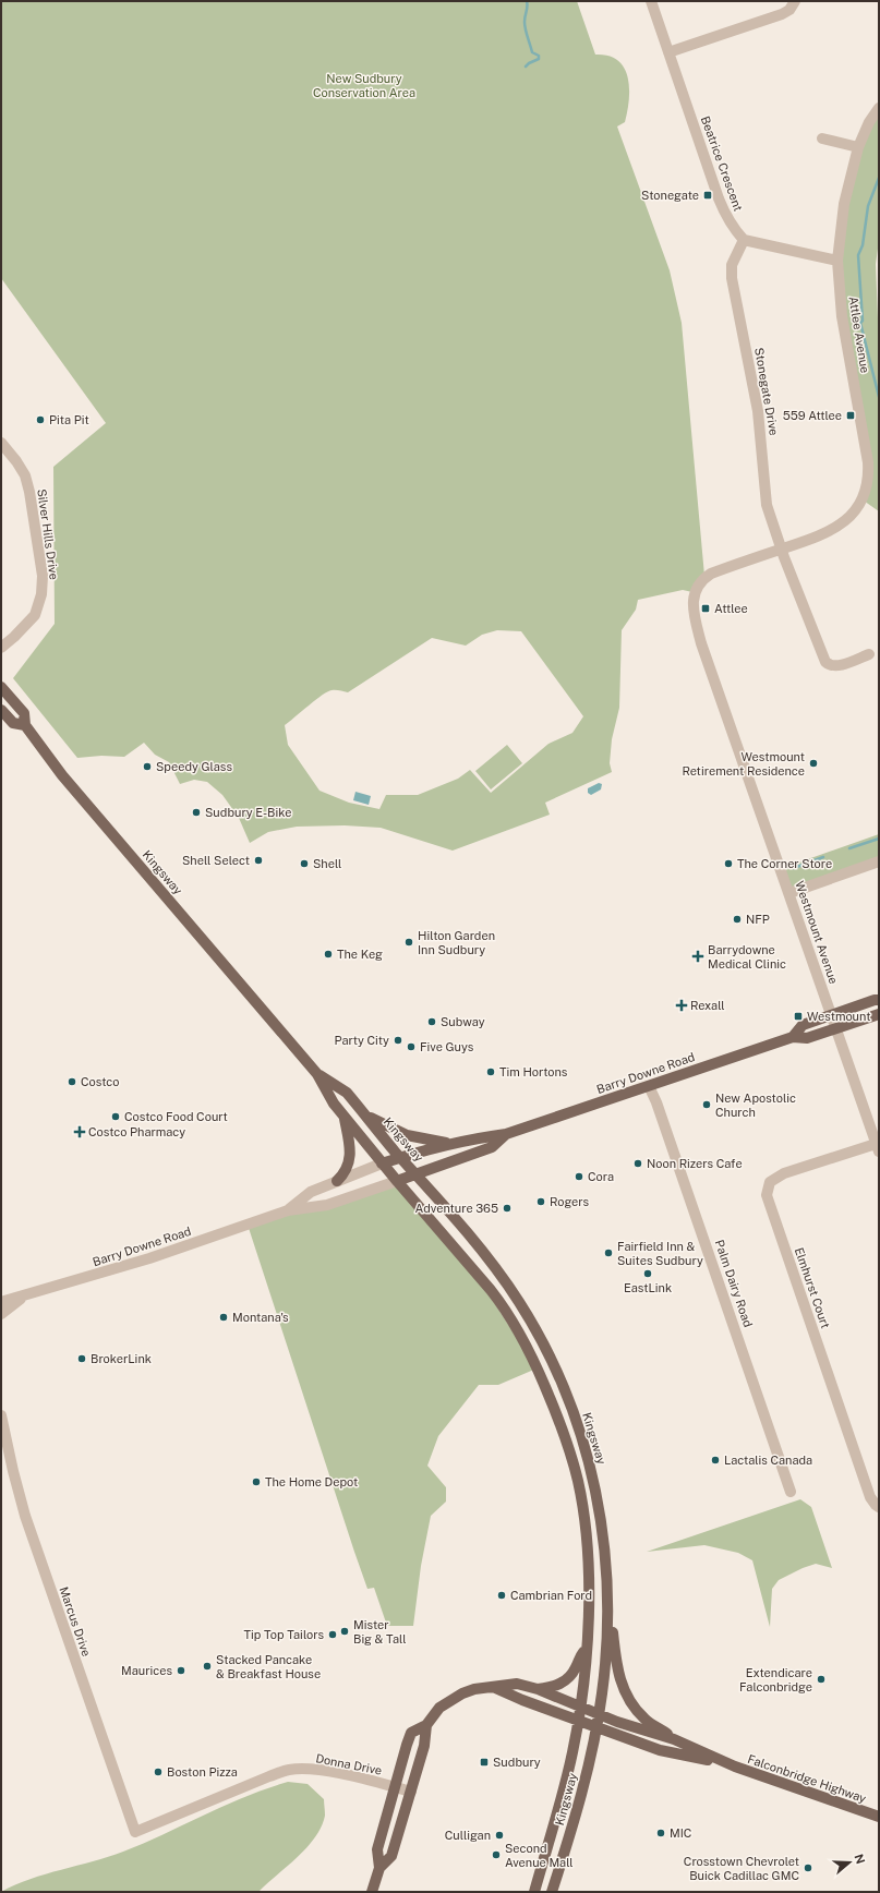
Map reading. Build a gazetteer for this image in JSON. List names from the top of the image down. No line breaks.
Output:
{"streets":{"main road":["Kingsway","Barry Downe Road","Falconbridge Highway"],"street":["Beatrice Crescent","Attlee Avenue","Stonegate Drive","Silver Hills Drive","Westmount Avenue","Palm Dairy Road","Elmhurst Court","Marcus Drive","Donna Drive"]},"crossings":[["Beatrice Crescent","Stonegate Drive"],["Attlee Avenue","Stonegate Drive"],["Attlee Avenue","Westmount Avenue"],["Stonegate Drive","Westmount Avenue"],["Kingsway","Barry Downe Road"],["Kingsway","Falconbridge Highway"],["Westmount Avenue","Barry Downe Road"],["Westmount Avenue","Elmhurst Court"],["Barry Downe Road","Palm Dairy Road"],["Marcus Drive","Donna Drive"]],"parks":["New Sudbury Conservation Area"],"places":{"transit":["Stonegate","559 Attlee","Attlee","Westmount","Sudbury"],"other":["Pita Pit","Westmount Retirement Residence","Speedy Glass","Sudbury E-Bike","Shell Select","Shell","The Corner Store","NFP","Hilton Garden Inn Sudbury","The Keg","Subway","Party City","Five Guys","Tim Hortons","Costco","New Apostolic Church","Costco Food Court","Noon Rizers Cafe","Cora","Rogers","Adventure 365","Fairfield Inn & Suites Sudbury","EastLink","Montana's","BrokerLink","Lactalis Canada","The Home Depot","Cambrian Ford","Mister Big & Tall","Tip Top Tailors","Stacked Pancake & Breakfast House","Maurices","Extendicare Falconbridge","Boston Pizza","MIC","Culligan","Second Avenue Mall","Crosstown Chevrolet Buick Cadillac GMC"],"health":["Barrydowne Medical Clinic","Rexall","Costco Pharmacy"]},"north":"right"}
